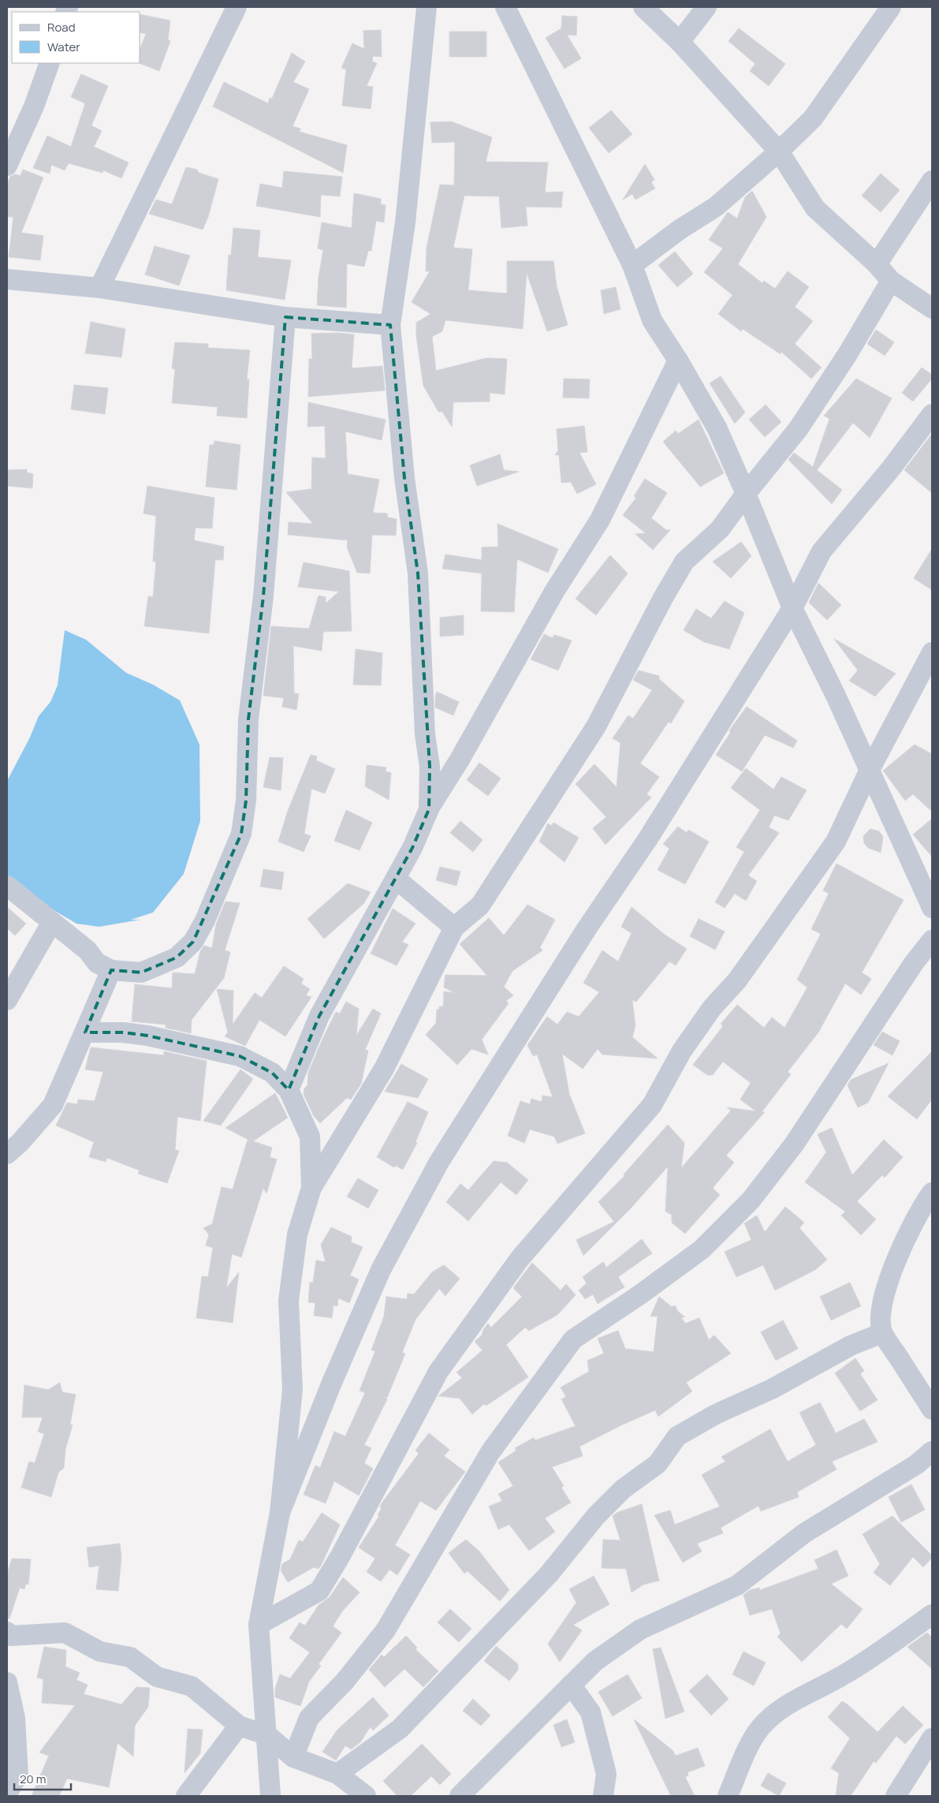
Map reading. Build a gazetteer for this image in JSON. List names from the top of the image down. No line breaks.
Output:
{"legend":["Road","Water"],"scale_bar":"20 m"}
